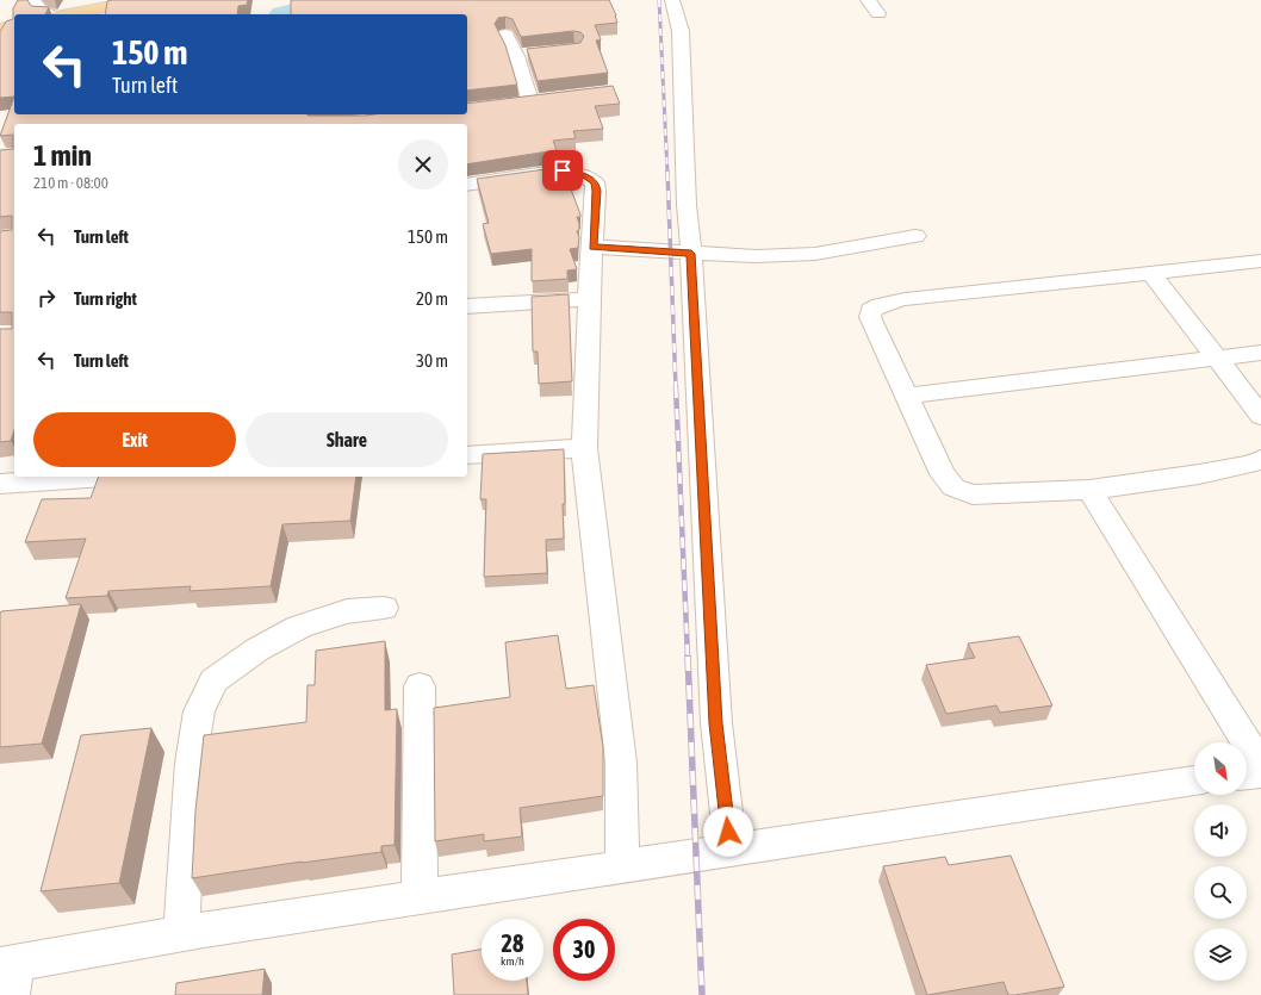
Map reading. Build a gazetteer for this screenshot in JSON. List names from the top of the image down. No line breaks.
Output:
{"north":"bottom right","page":{"turn":["150 m","Turn left"],"heading":["1 min","210 m · 08:00"],"list":[{"name":"Turn left","value":"150 m"},{"name":"Turn right","value":"20 m"},{"name":"Turn left","value":"30 m"}],"buttons":["Exit","Share"],"speed":"28 km/h","limit":"30"}}
